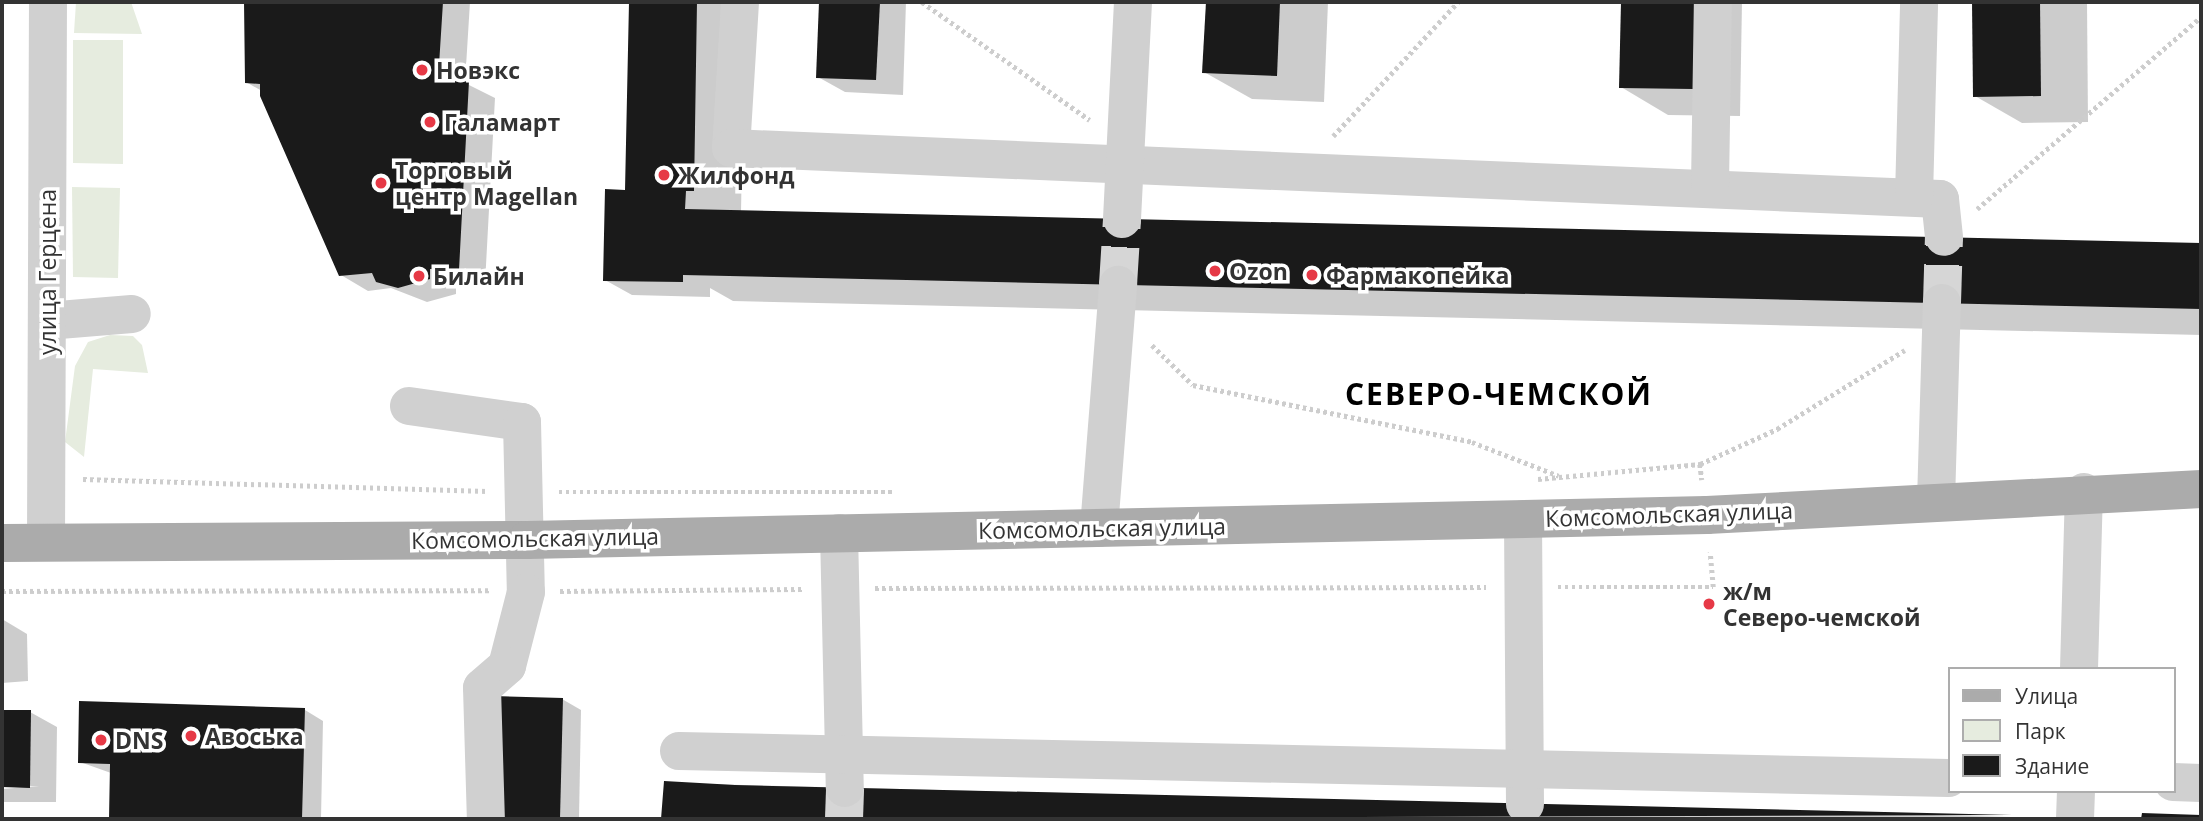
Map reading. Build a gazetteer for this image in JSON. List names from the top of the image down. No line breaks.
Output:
{"streets":{"main road":["Комсомольская улица"],"street":["улица Герцена"]},"crossings":[["улица Герцена","Комсомольская улица"]],"districts":["СЕВЕРО-ЧЕМСКОЙ"],"places":["Новэкс","Галамарт","Жилфонд","Торговый центр Magellan","Ozon","Фармакопейка","Билайн","ж/м Северо-чемской","Авоська","DNS"],"legend":["Улица","Парк","Здание"]}
